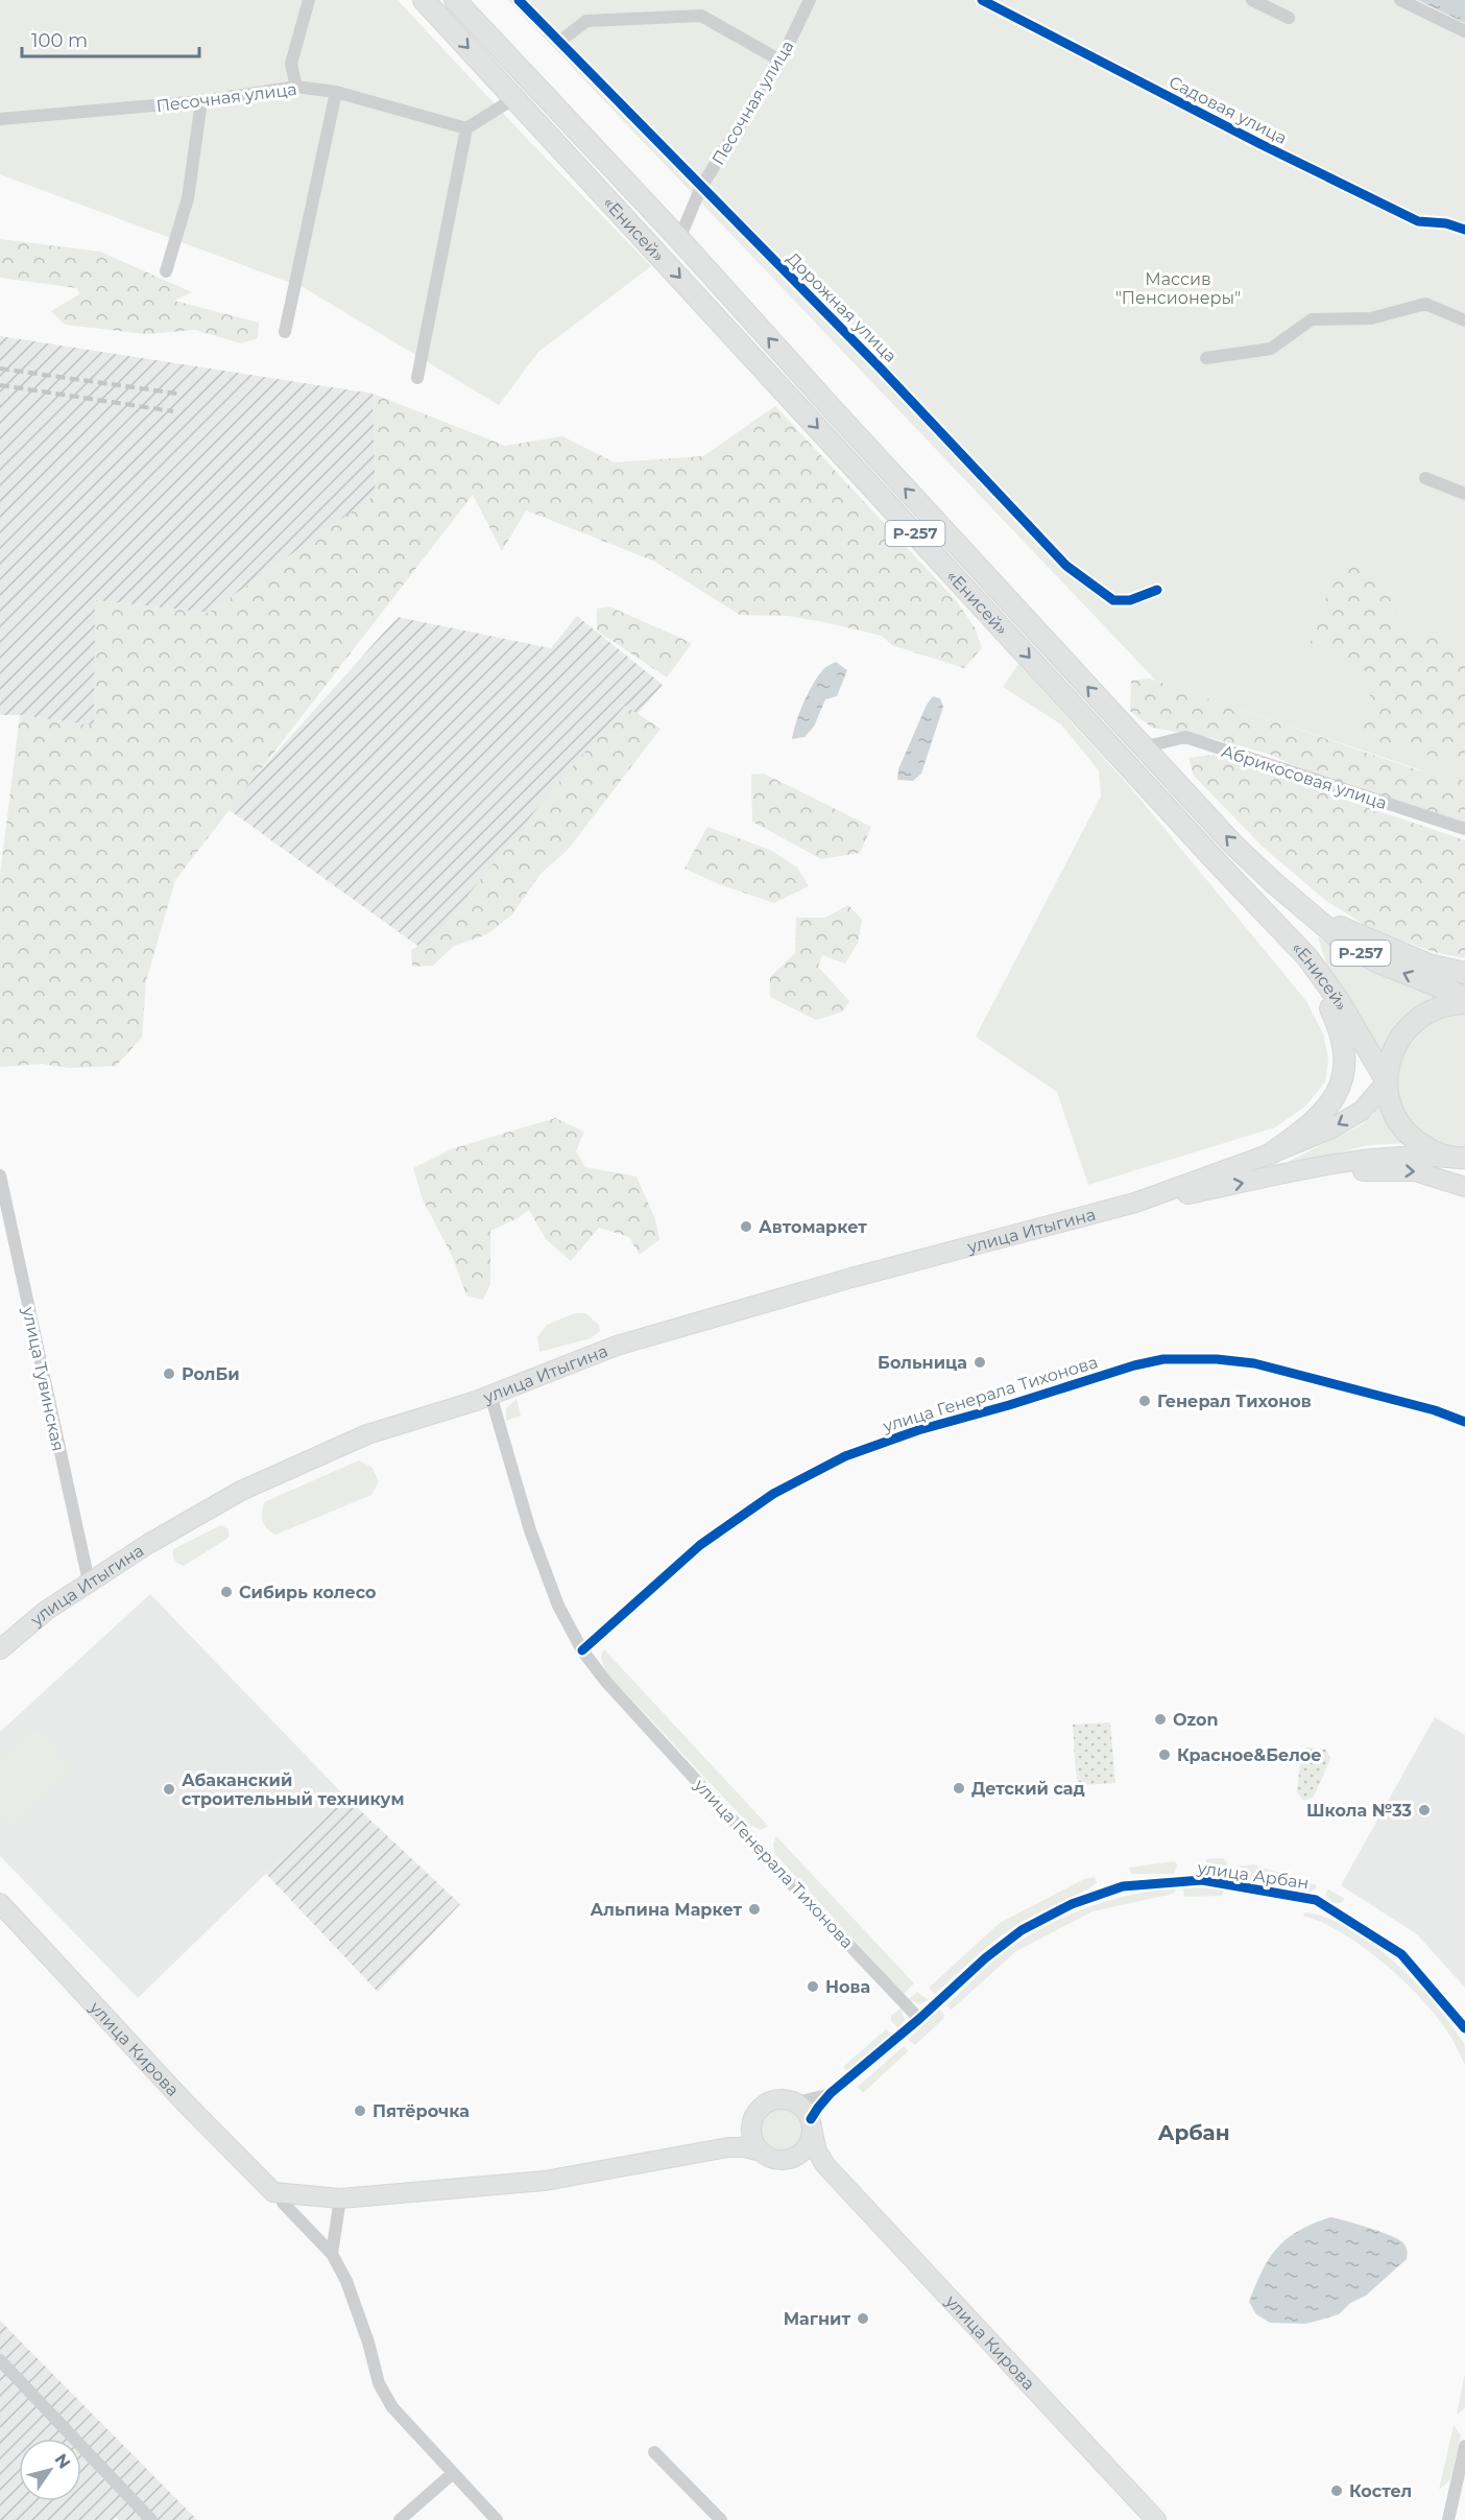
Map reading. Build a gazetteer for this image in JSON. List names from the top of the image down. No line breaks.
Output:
{"streets":{"highway":["«Енисей»","Р-257"],"main road":["улица Итыгина","улица Кирова"],"street":["Песочная улица","Садовая улица","Дорожная улица","Абрикосовая улица","улица Тувинская","улица Генерала Тихонова","улица Арбан"]},"crossings":[["Песочная улица","«Енисей»"],["Песочная улица","Дорожная улица"],["«Енисей»","Р-257"],["«Енисей»","Абрикосовая улица"],["«Енисей»","улица Итыгина"],["улица Итыгина","улица Тувинская"],["улица Итыгина","улица Генерала Тихонова"],["улица Генерала Тихонова","улица Арбан"]],"districts":["Арбан"],"parks":["Массив \"Пенсионеры\""],"places":["Автомаркет","Больница","РолБи","Генерал Тихонов","Сибирь колесо","Ozon","Красное&Белое","Детский сад","Абаканский строительный техникум","Школа №33","Альпина Маркет","Нова","Пятёрочка","Магнит","Костел"],"scale_bar":"100 m","north":"top right"}
